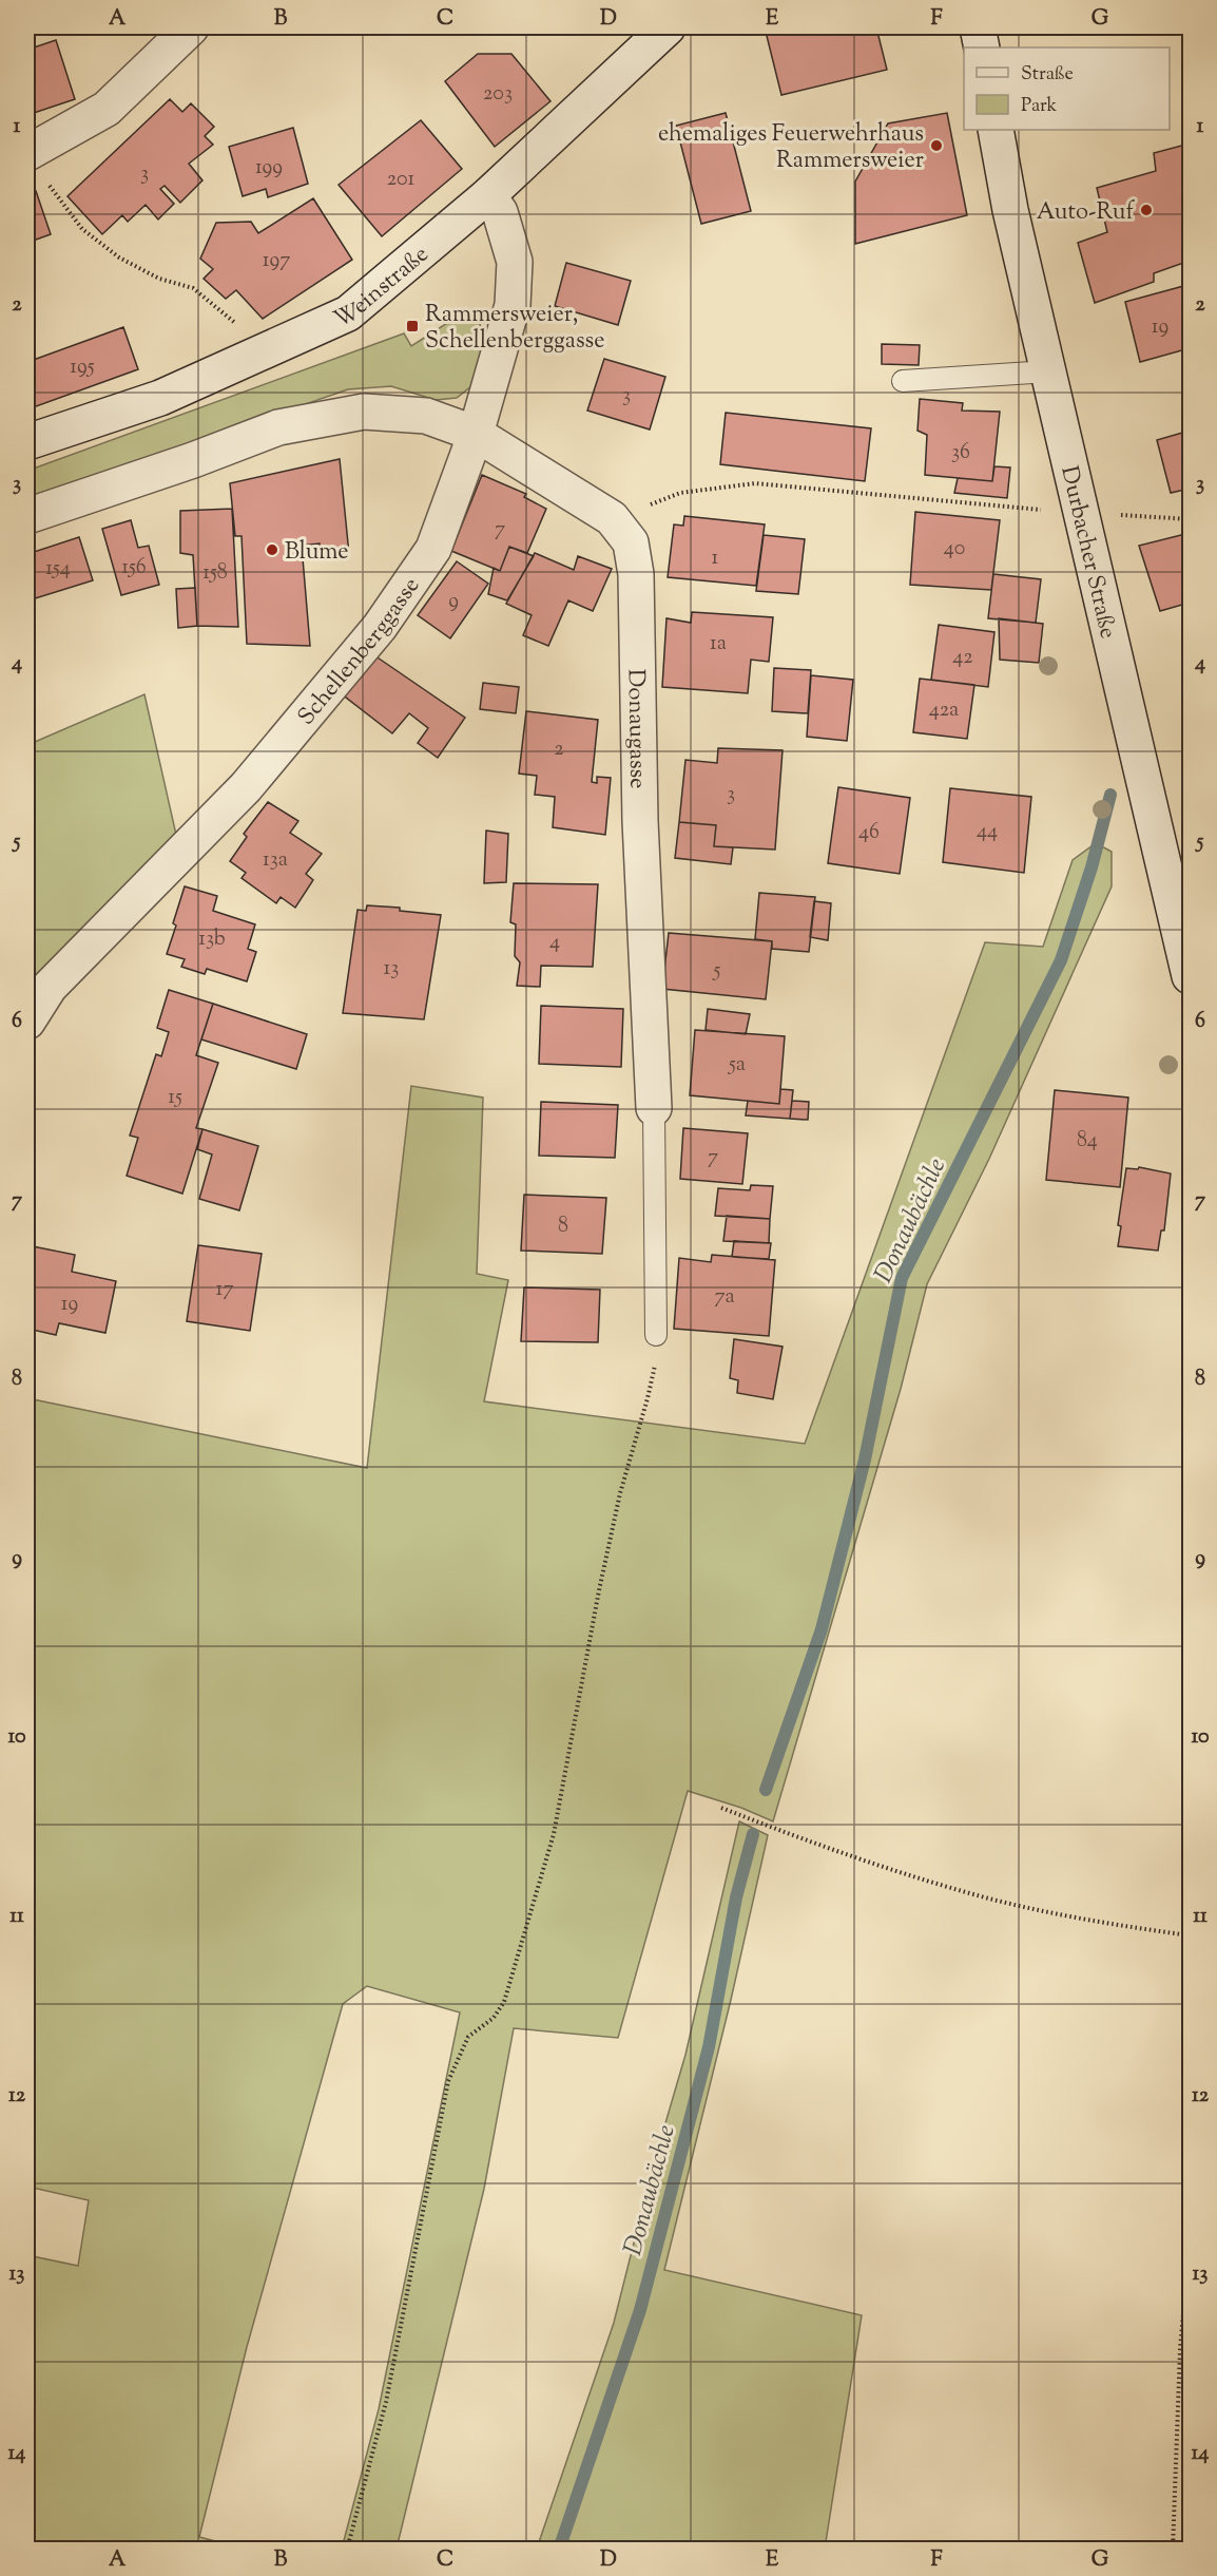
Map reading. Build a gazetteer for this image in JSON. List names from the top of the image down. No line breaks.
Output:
{"streets":{"street":["Weinstraße","Durbacher Straße","Schellenberggasse","Donaugasse"]},"crossings":[["Weinstraße","Schellenberggasse"],["Schellenberggasse","Donaugasse"]],"water":["Donaubächle"],"places":{"other":["ehemaliges Feuerwehrhaus Rammersweier","Auto-Ruf","Blume"],"transit":["Rammersweier, Schellenberggasse"]},"house_numbers":["203","199","3","201","197","19","195","3","36","7","40","1","156","154","158","9","1a","42","42a","2","3","44","46","13a","13b","4","13","5","5a","15","84","7","8","17","7a","19"],"legend":["Straße","Park"],"grid":{"columns":["A","B","C","D","E","F","G"],"rows":["1","2","3","4","5","6","7","8","9","10","11","12","13","14"]}}
